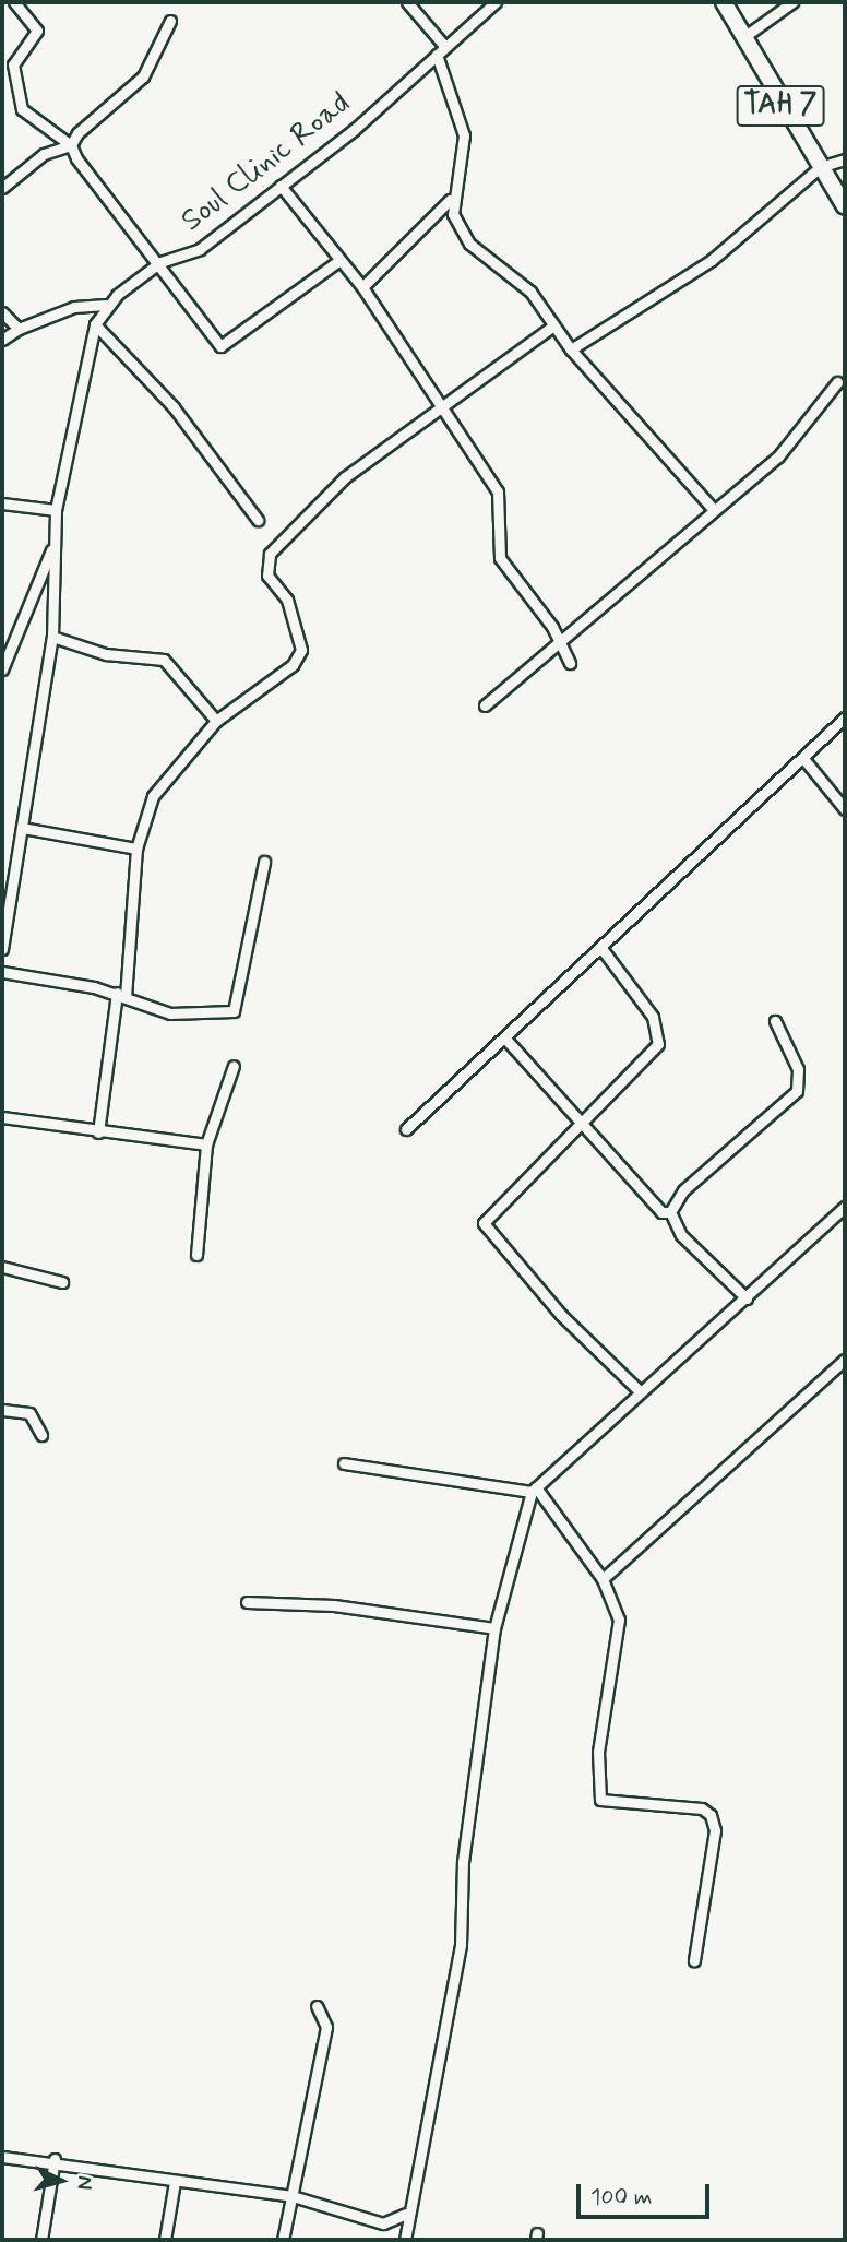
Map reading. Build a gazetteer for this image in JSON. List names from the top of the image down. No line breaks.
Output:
{"streets":{"highway":["TAH 7"],"street":["Soul Clinic Road"]},"scale_bar":"100 m","north":"right"}
